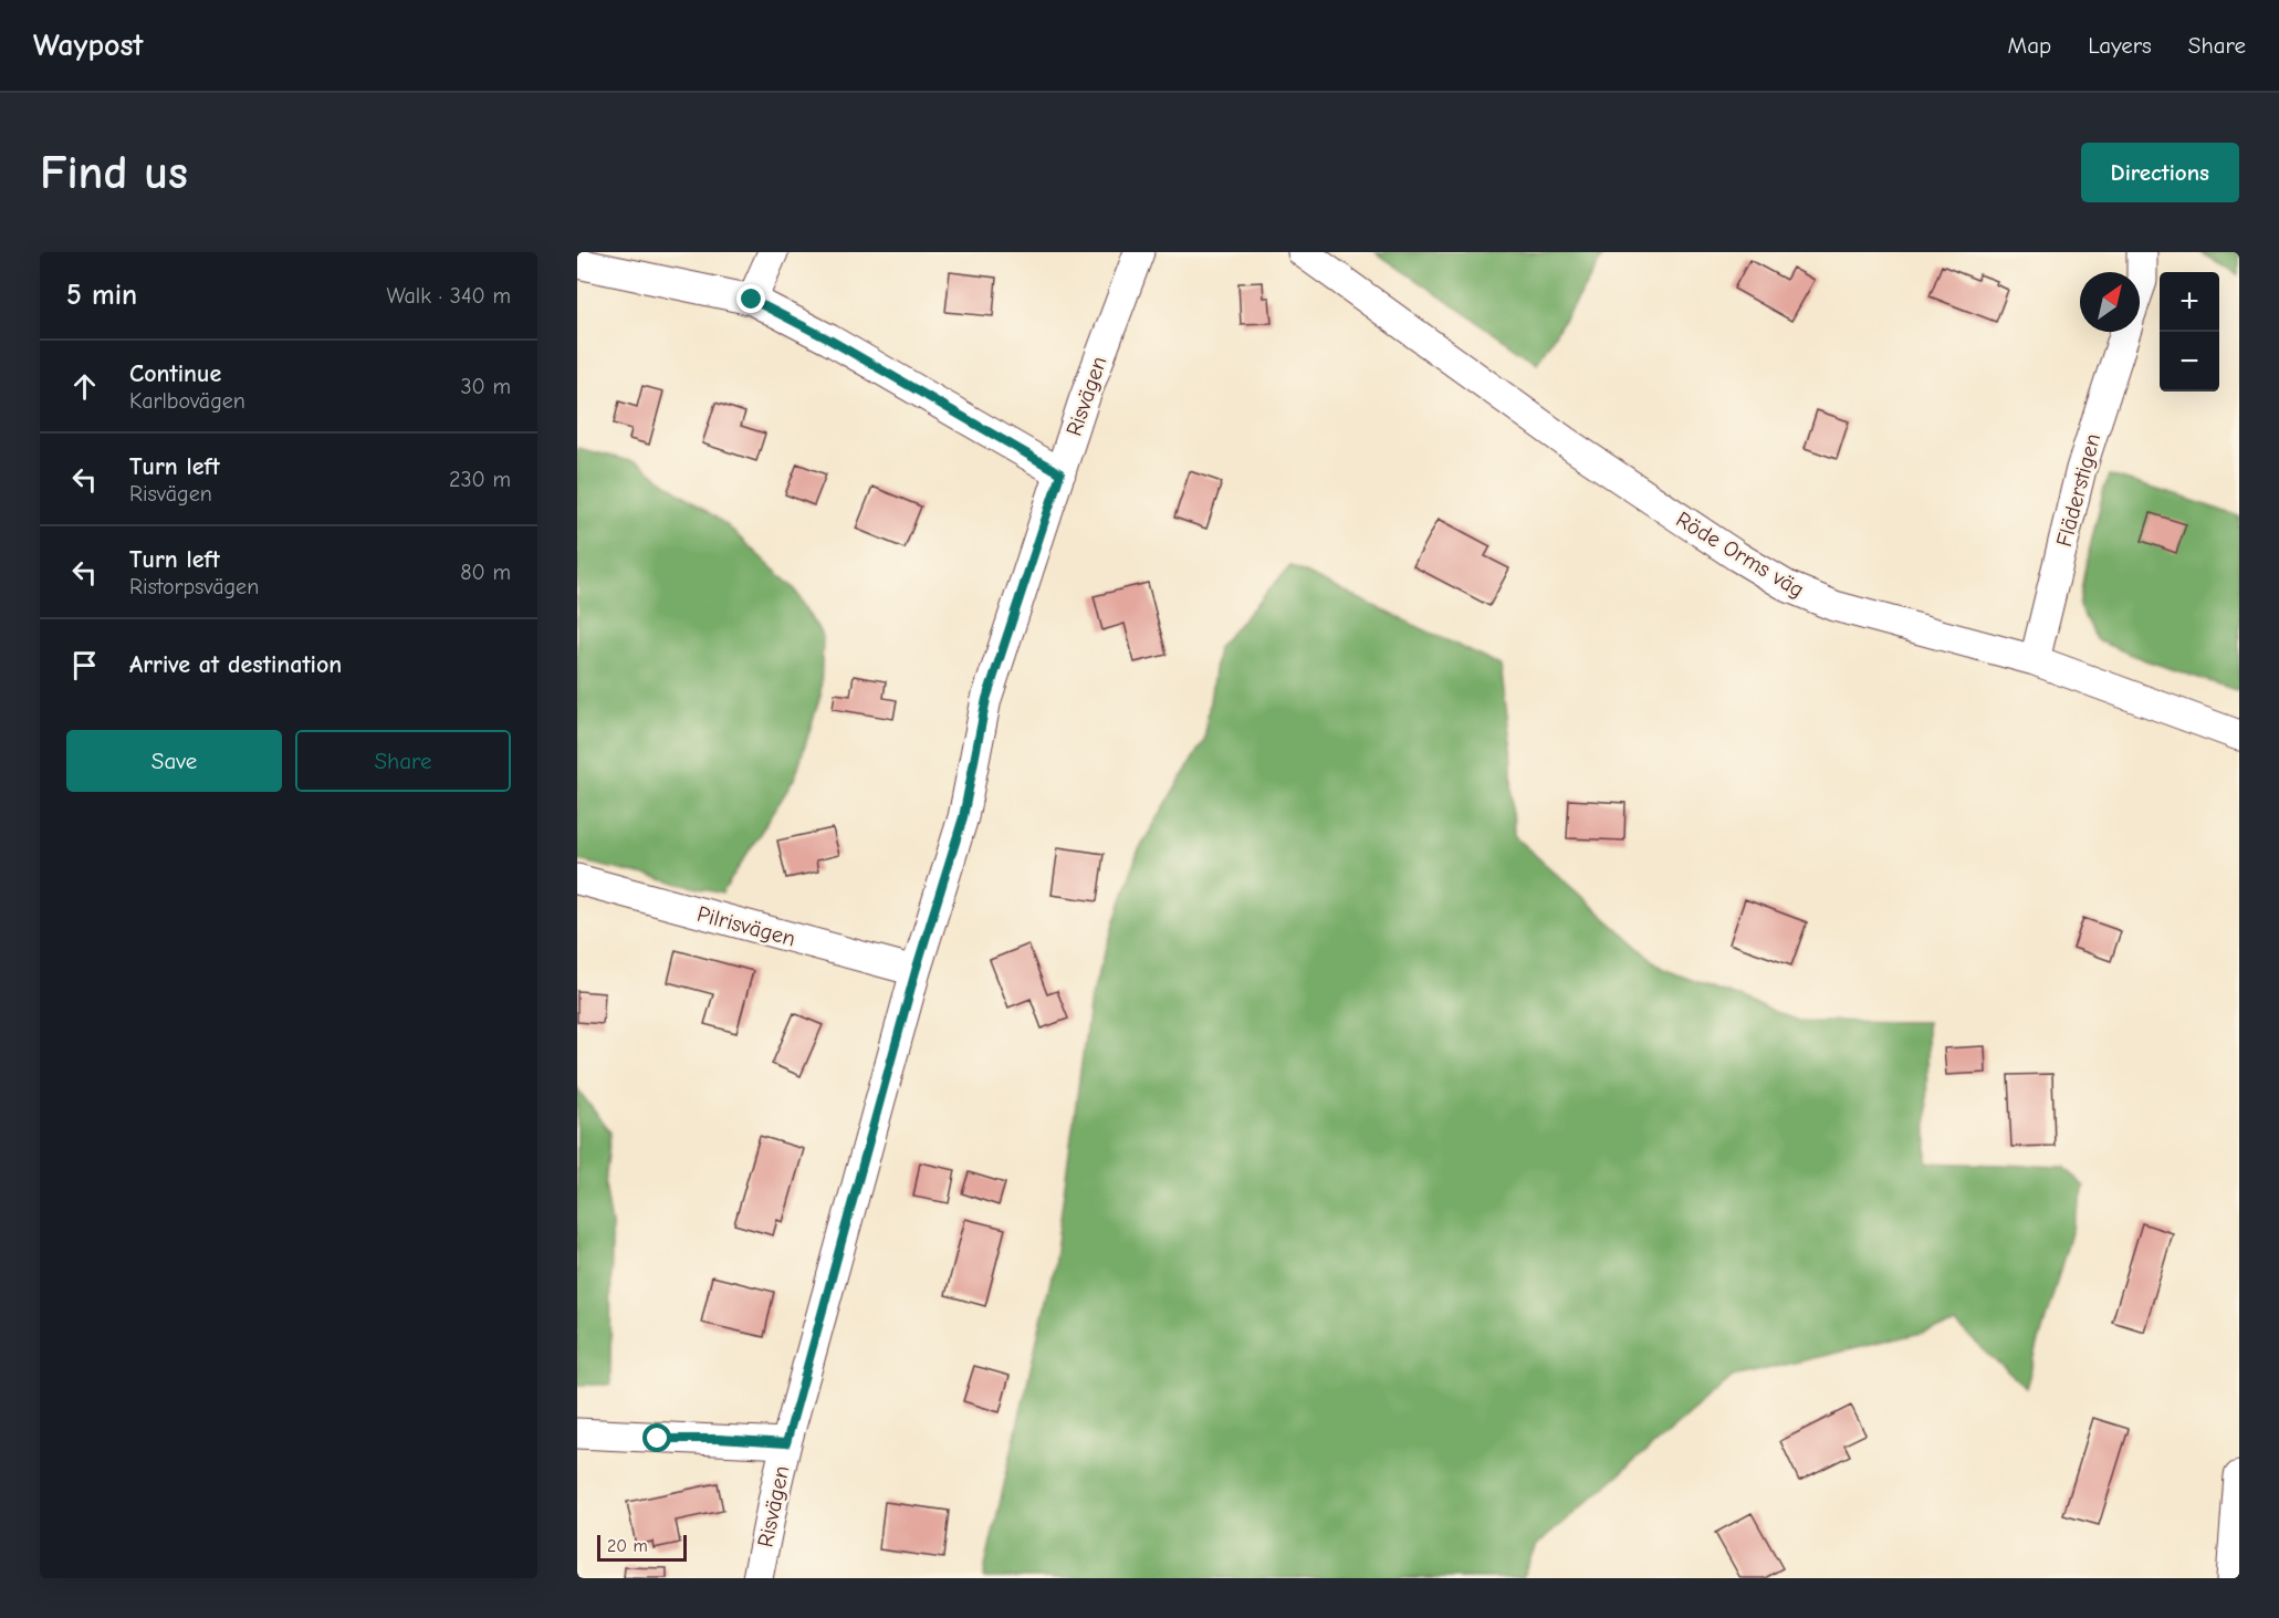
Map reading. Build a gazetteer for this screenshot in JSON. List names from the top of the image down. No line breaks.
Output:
{"streets":{"street":["Risvägen","Fläderstigen","Röde Orms väg","Pilrisvägen"]},"crossings":[["Risvägen","Pilrisvägen"],["Fläderstigen","Röde Orms väg"]],"scale_bar":"20 m","north":"top right","page":{"header":"Waypost","nav":["Map","Layers","Share"],"buttons":["Directions",["Save","Share"]],"title":"Find us","heading":["5 min","Walk · 340 m"],"map_buttons":["+","−"],"list":[["Continue","Karlbovägen","30 m"],["Turn left","Risvägen","230 m"],["Turn left","Ristorpsvägen","80 m"],"Arrive at destination"],"scale":"20 m"}}
